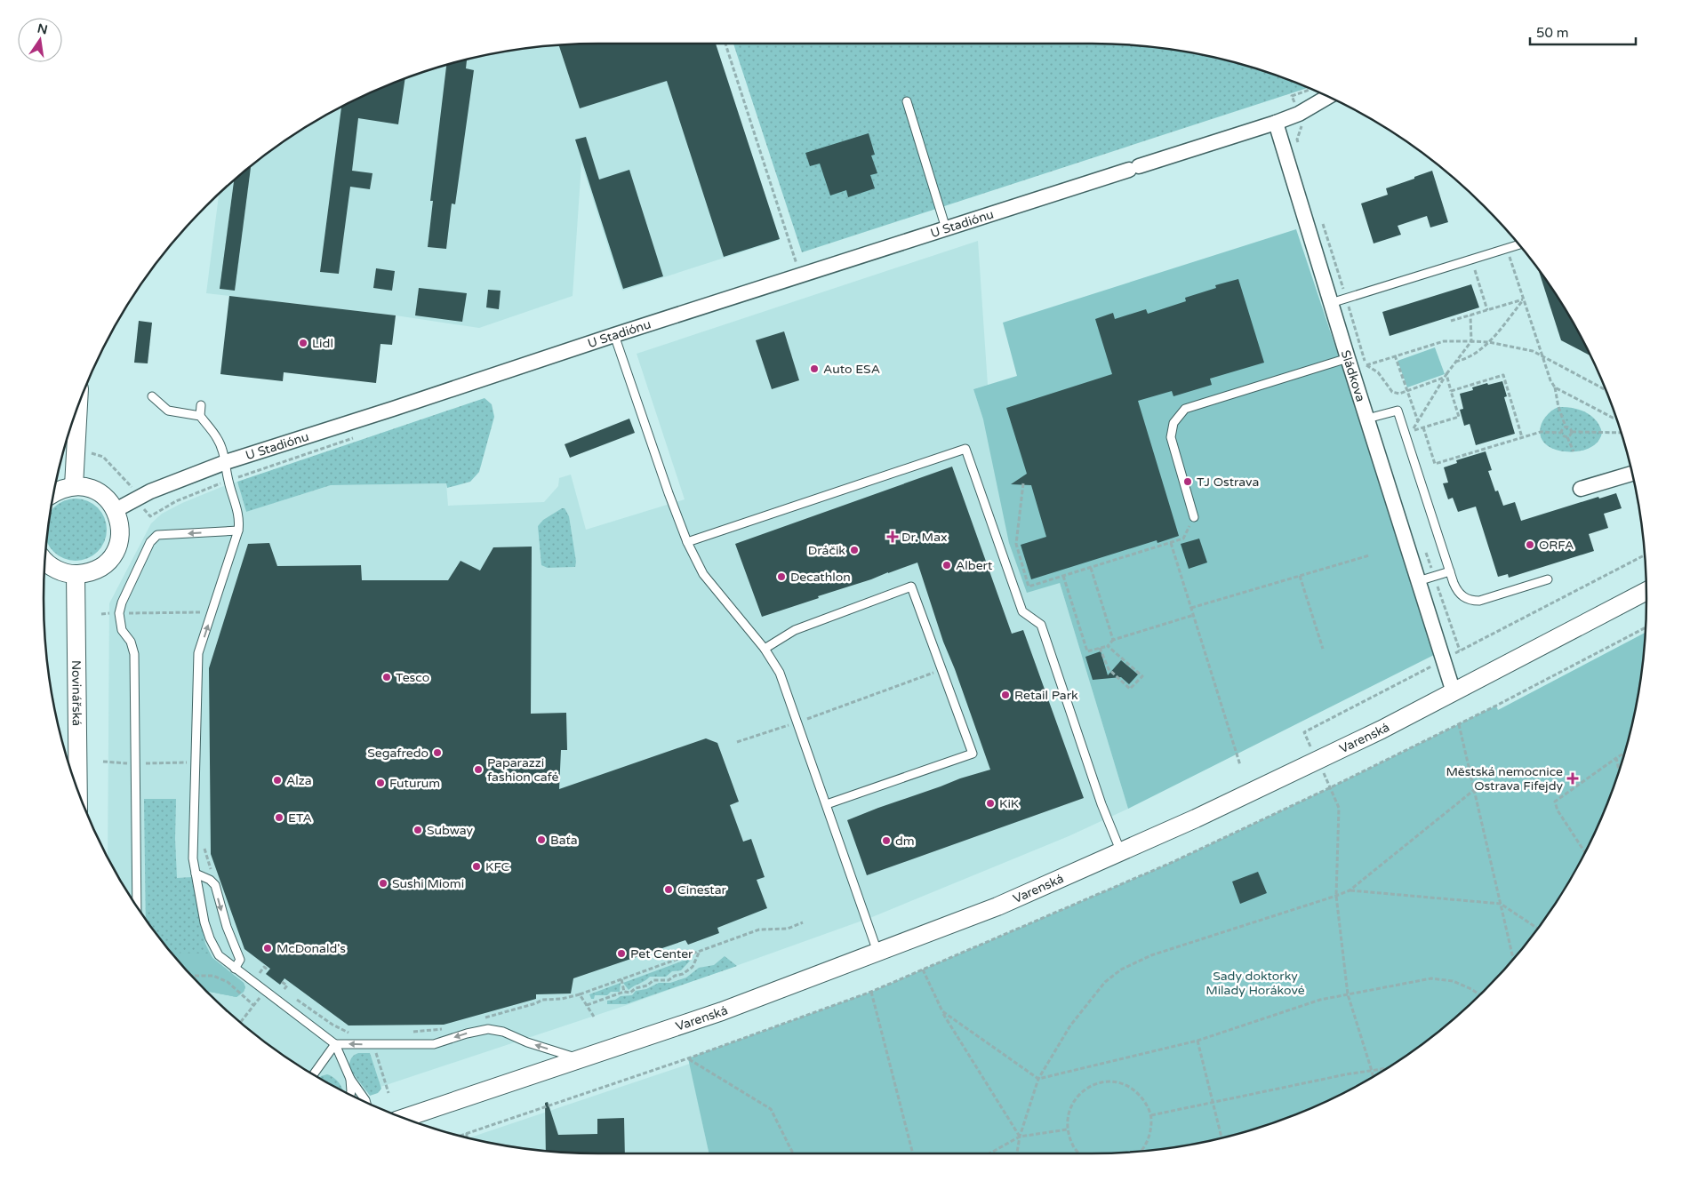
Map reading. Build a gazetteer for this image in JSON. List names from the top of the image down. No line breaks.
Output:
{"streets":{"street":["U Stadiónu","Sládkova","Novinářská","Varenská"]},"crossings":[["U Stadiónu","Sládkova"],["Sládkova","Varenská"]],"parks":["Sady doktorky Milady Horákové"],"places":{"other":["Lidl","Auto ESA","TJ Ostrava","ORFA","Dráčik","Albert","Decathlon","Tesco","Retail Park","Segafredo","Paparazzi fashion café","Alza","Futurum","KiK","ETA","Subway","Baťa","dm","KFC","Sushi Miomi","Cinestar","McDonald's","Pet Center"],"health":["Dr. Max","Městská nemocnice Ostrava Fifejdy"]},"scale_bar":"50 m","north":"top"}
